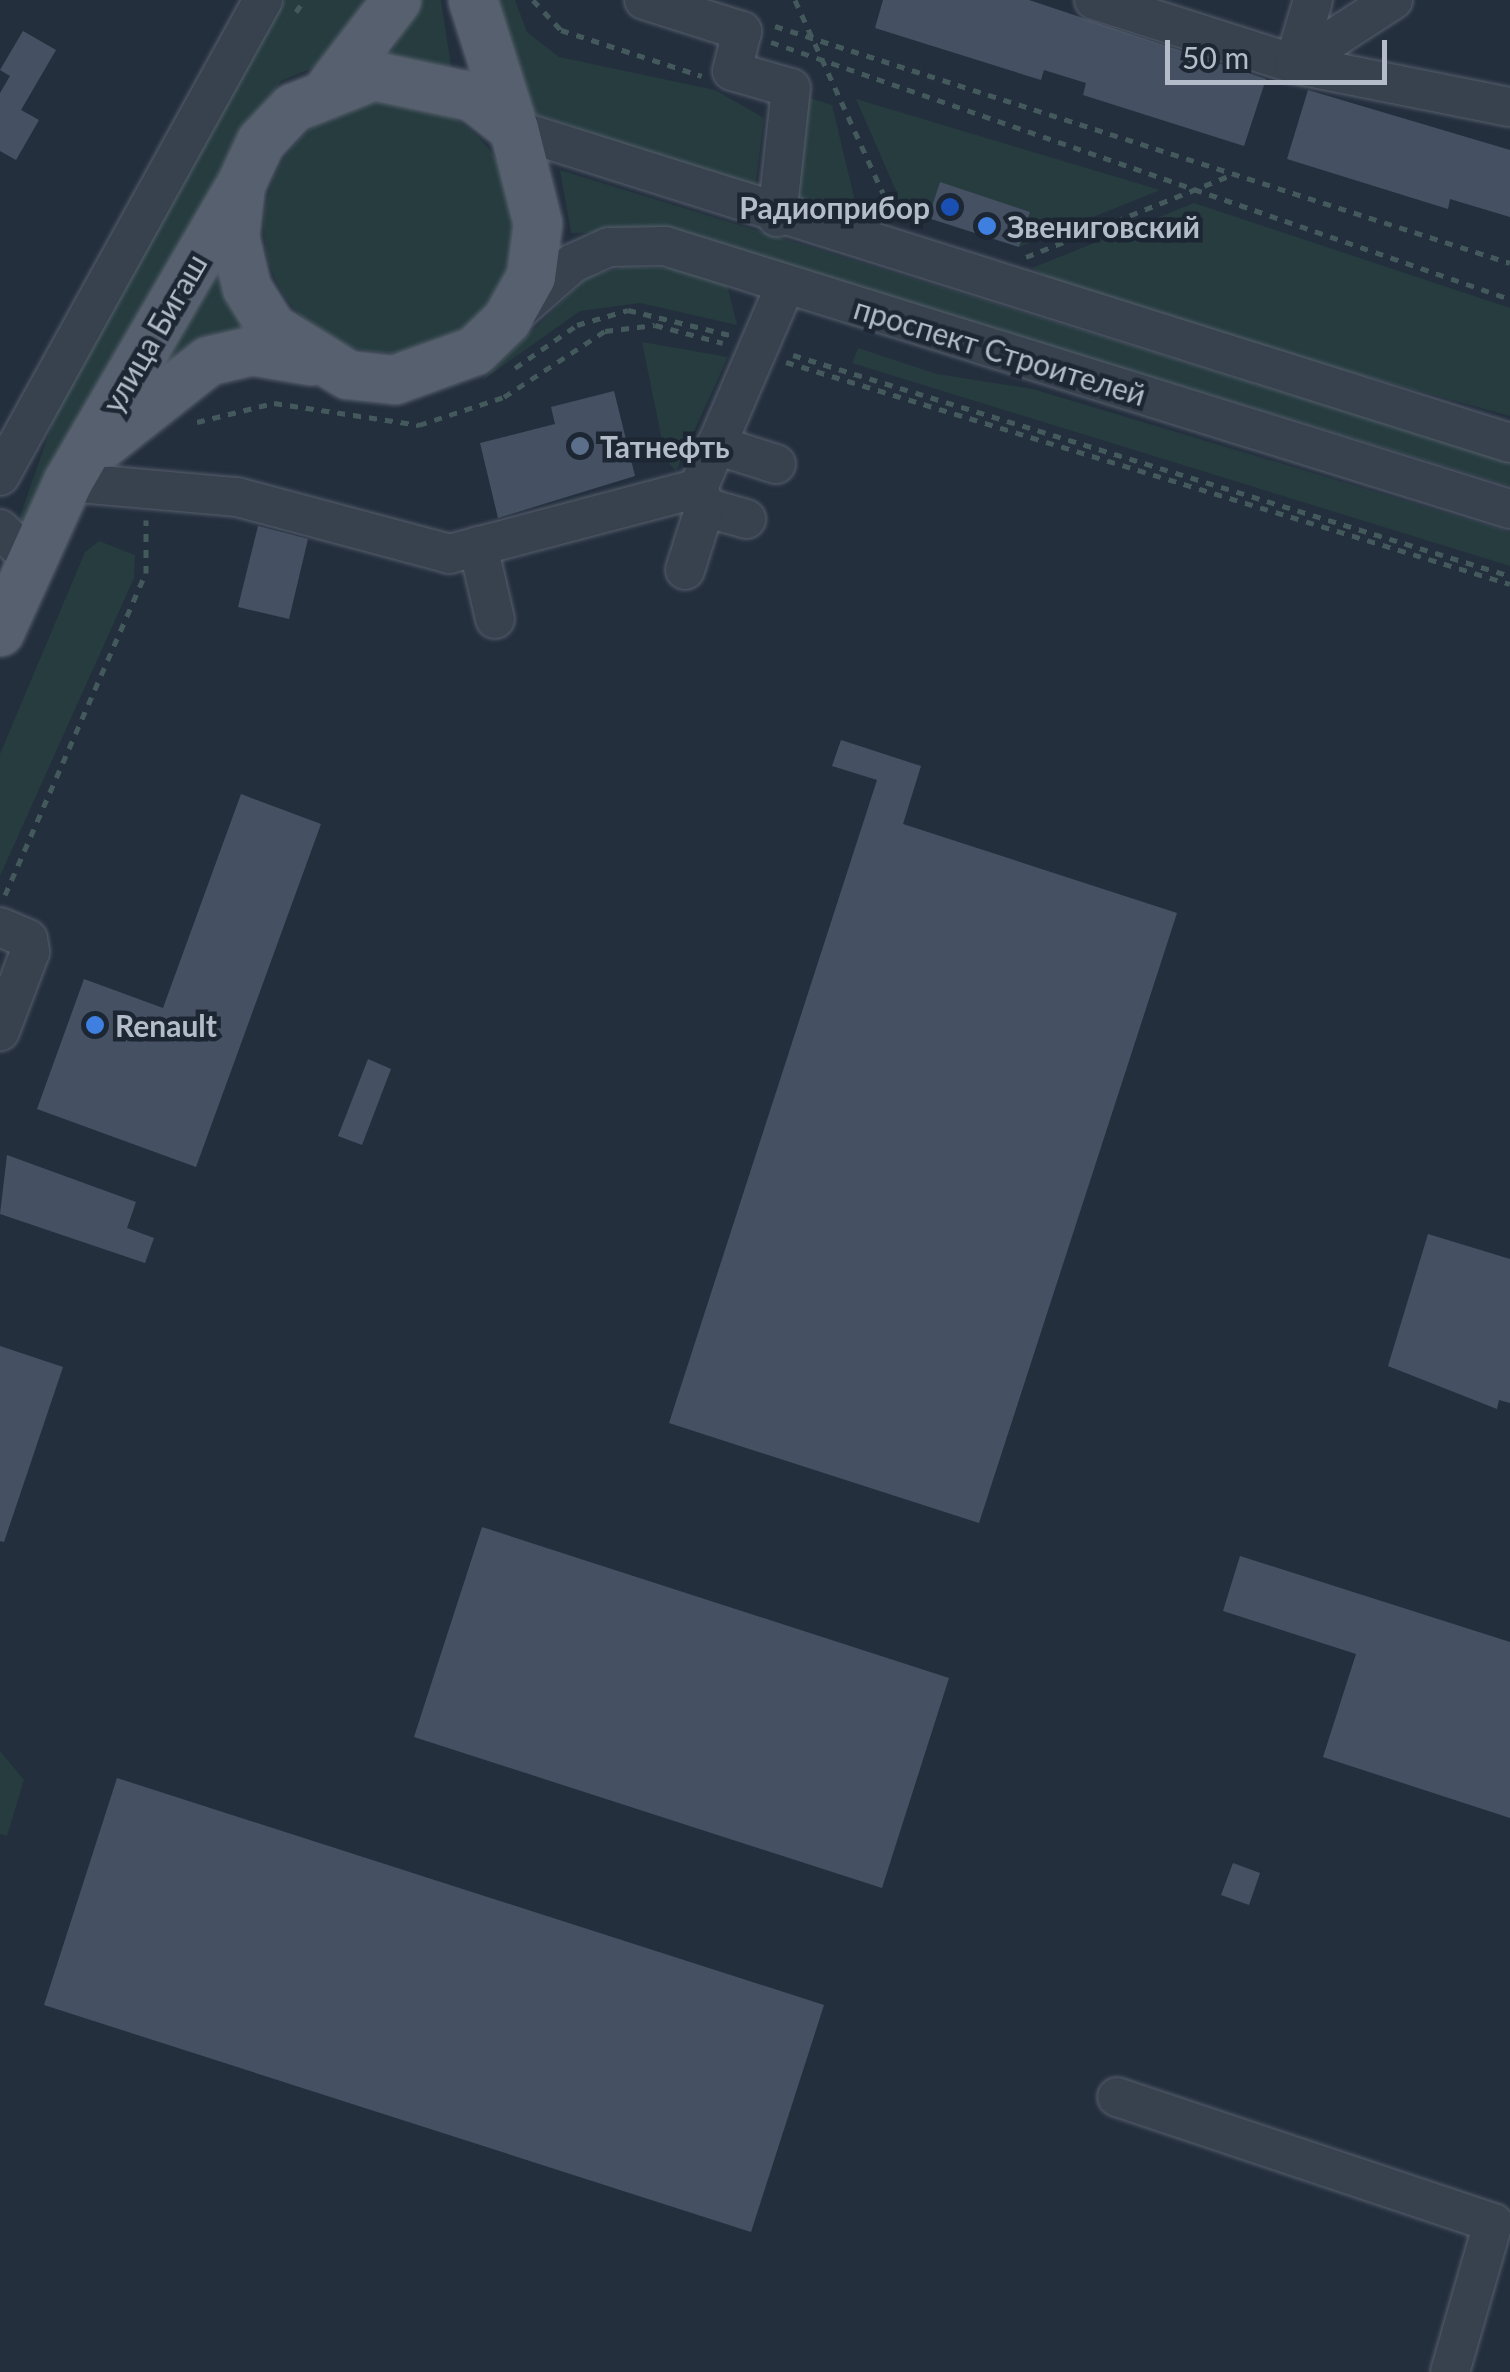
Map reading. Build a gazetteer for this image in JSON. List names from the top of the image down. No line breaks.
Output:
{"streets":{"main road":["улица Бигаш"],"street":["проспект Строителей"]},"crossings":[["улица Бигаш","проспект Строителей"]],"places":["Радиоприбор","Звениговский","Татнефть","Renault"],"scale_bar":"50 m"}
